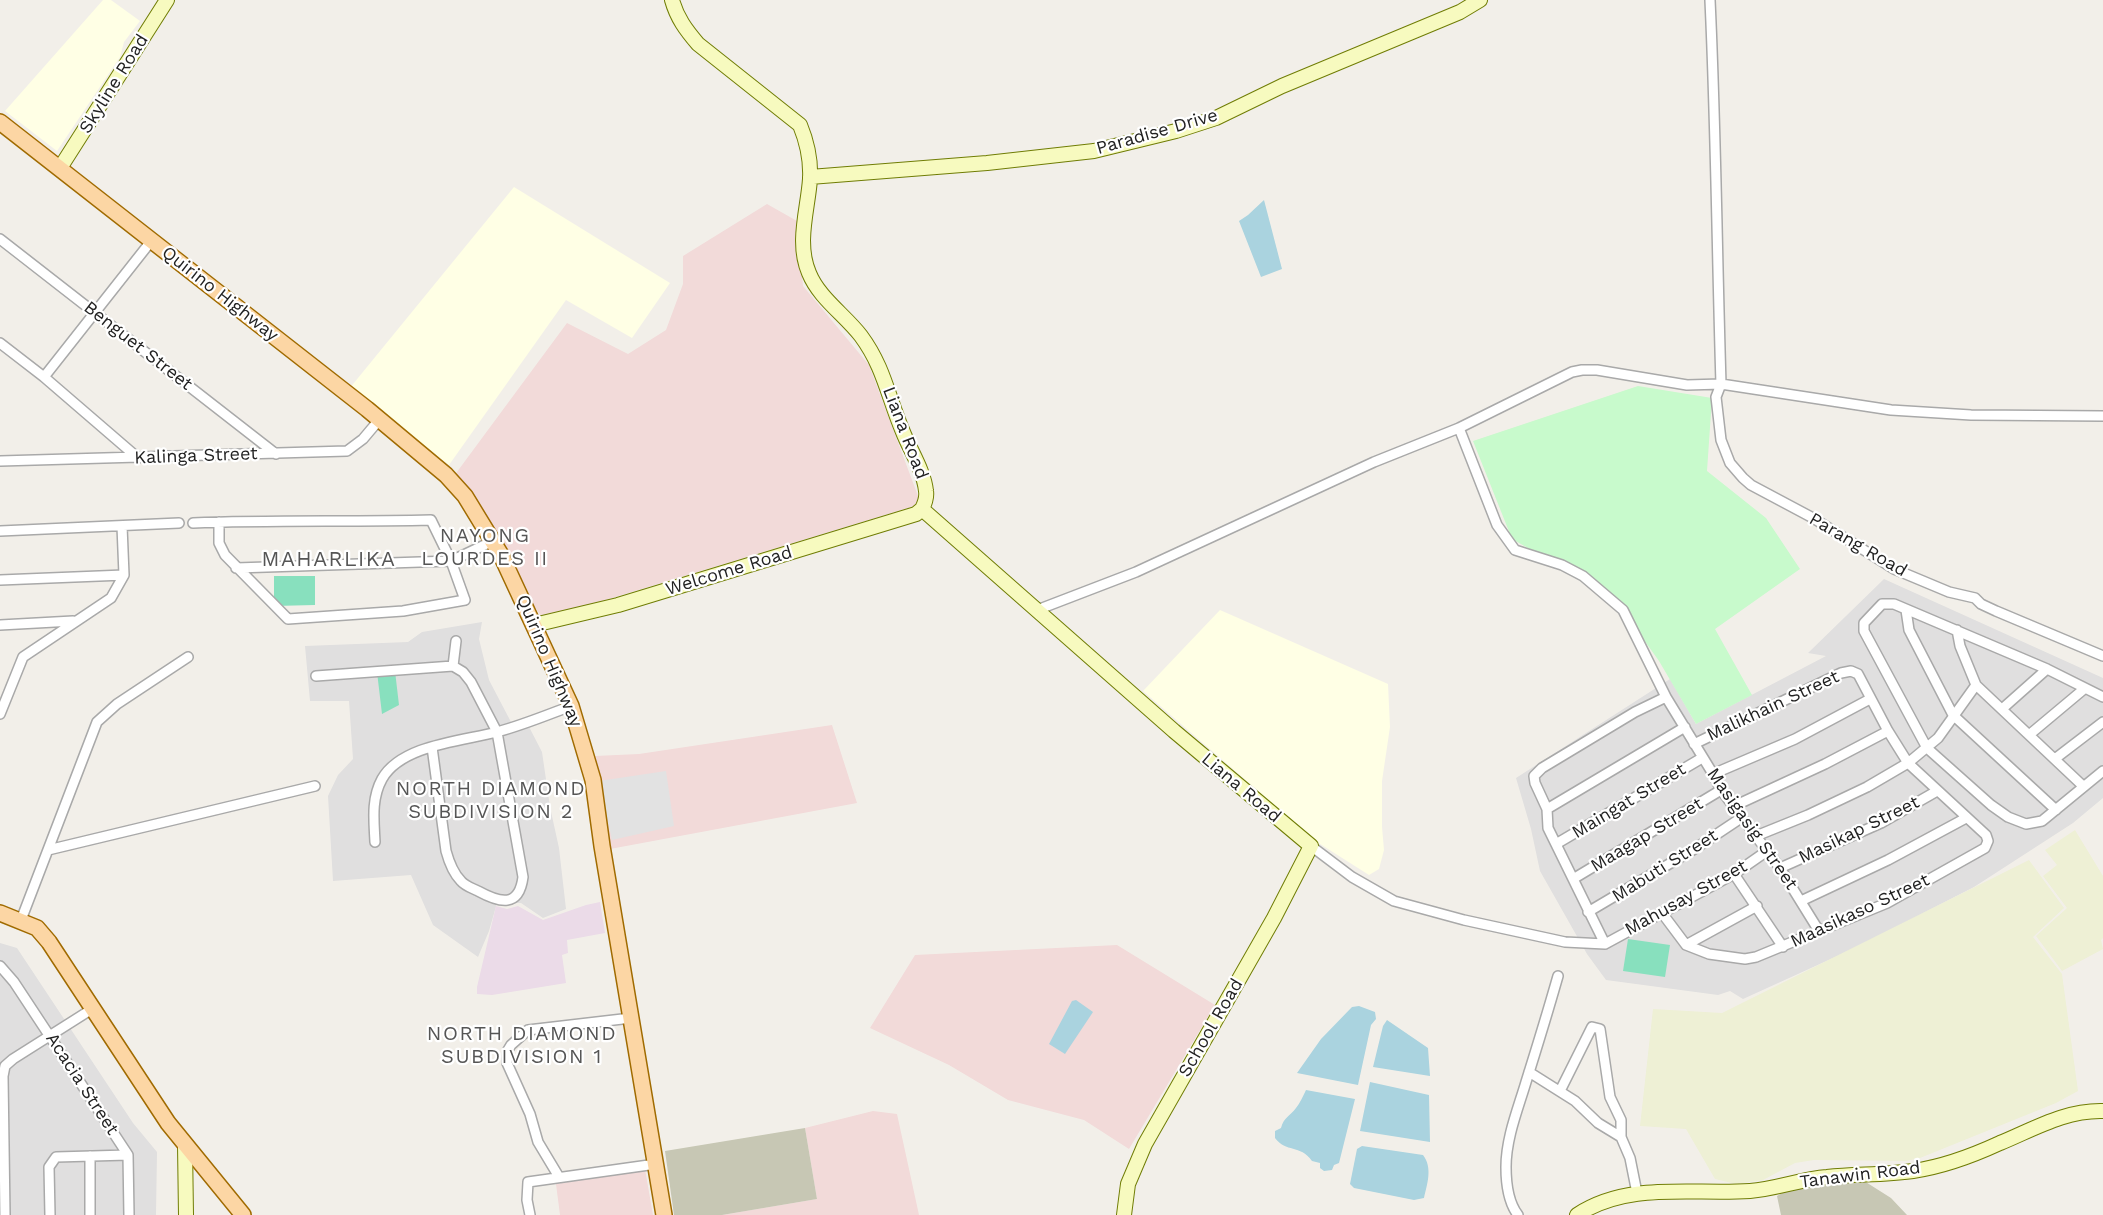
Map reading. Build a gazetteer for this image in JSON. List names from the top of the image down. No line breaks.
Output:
{"streets":{"main road":["Quirino Highway"],"street":["Skyline Road","Paradise Drive","Benguet Street","Liana Road","Kalinga Street","Parang Road","Welcome Road","Malikhain Street","Maingat Street","Masigasig Street","Masikap Street","Maagap Street","Mabuti Street","Mahusay Street","Maasikaso Street","School Road","Acacia Street","Tanawin Road"]},"crossings":[["Skyline Road","Quirino Highway"],["Paradise Drive","Liana Road"],["Quirino Highway","Kalinga Street"],["Quirino Highway","Welcome Road"],["Benguet Street","Kalinga Street"],["Liana Road","Welcome Road"],["Liana Road","School Road"],["Malikhain Street","Masigasig Street"],["Malikhain Street","Maasikaso Street"],["Maingat Street","Masigasig Street"],["Masigasig Street","Masikap Street"],["Masigasig Street","Maagap Street"],["Masigasig Street","Mabuti Street"],["Masigasig Street","Mahusay Street"],["Masigasig Street","Maasikaso Street"],["Masikap Street","Maasikaso Street"]],"districts":["NAYONG LOURDES II","MAHARLIKA","NORTH DIAMOND SUBDIVISION 2","NORTH DIAMOND SUBDIVISION 1"]}
